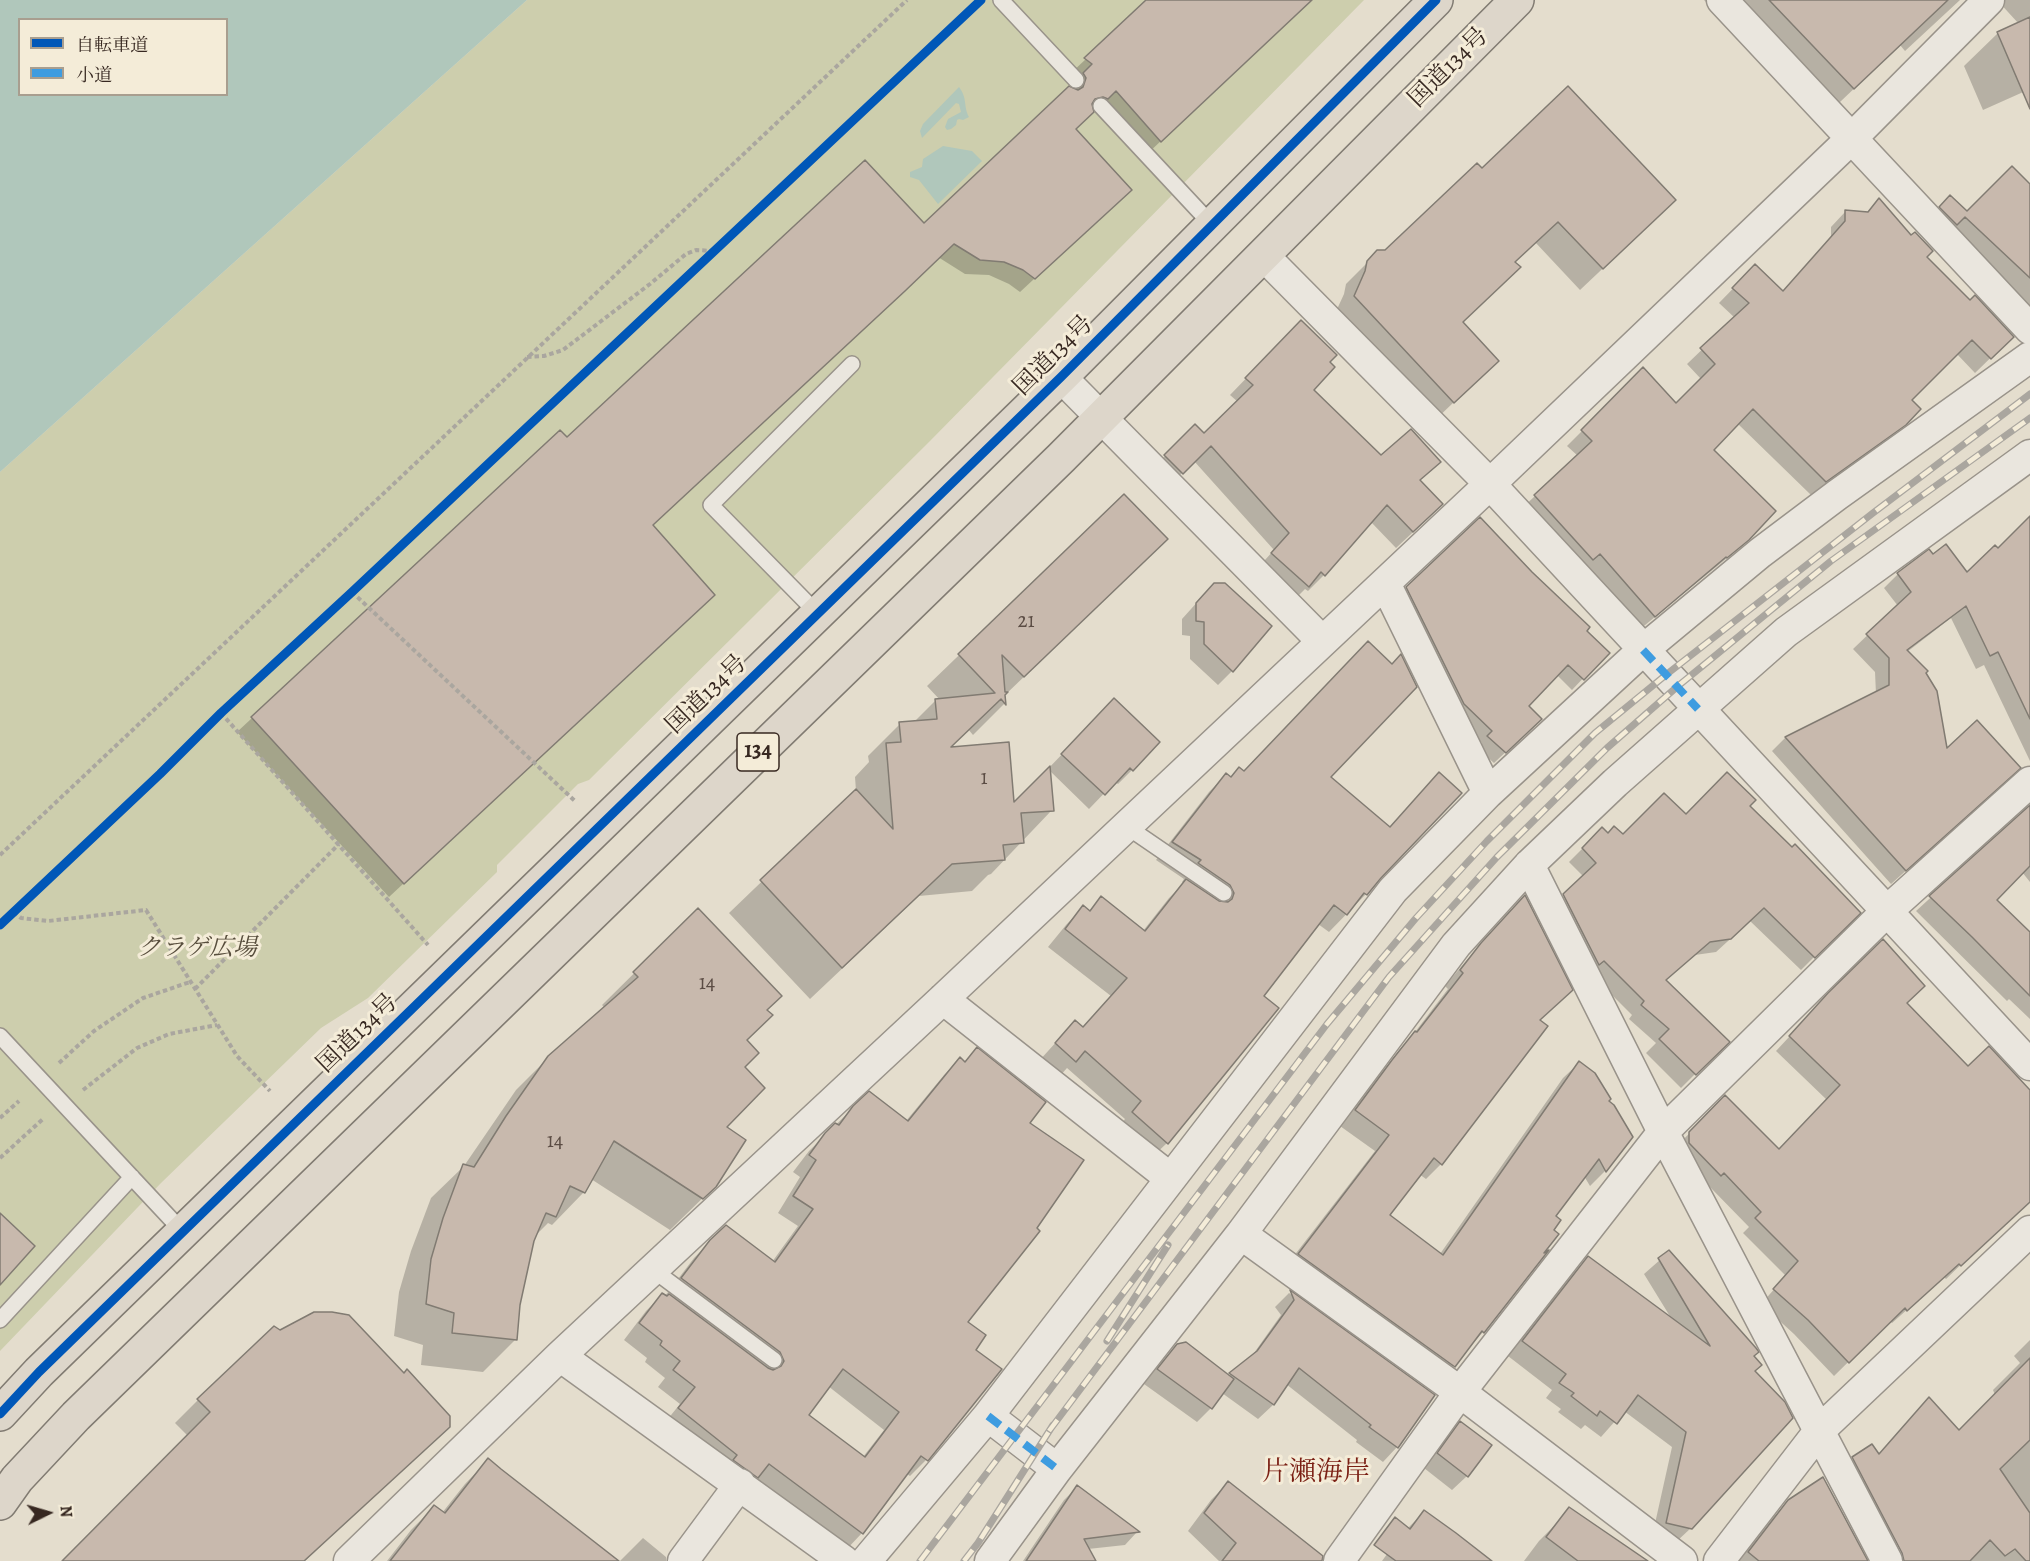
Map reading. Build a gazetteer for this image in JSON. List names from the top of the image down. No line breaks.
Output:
{"streets":{"highway":["国道134号","134"]},"districts":["片瀬海岸"],"parks":["クラゲ広場"],"house_numbers":["21","1","14","14"],"legend":["自転車道","小道"],"north":"right"}
